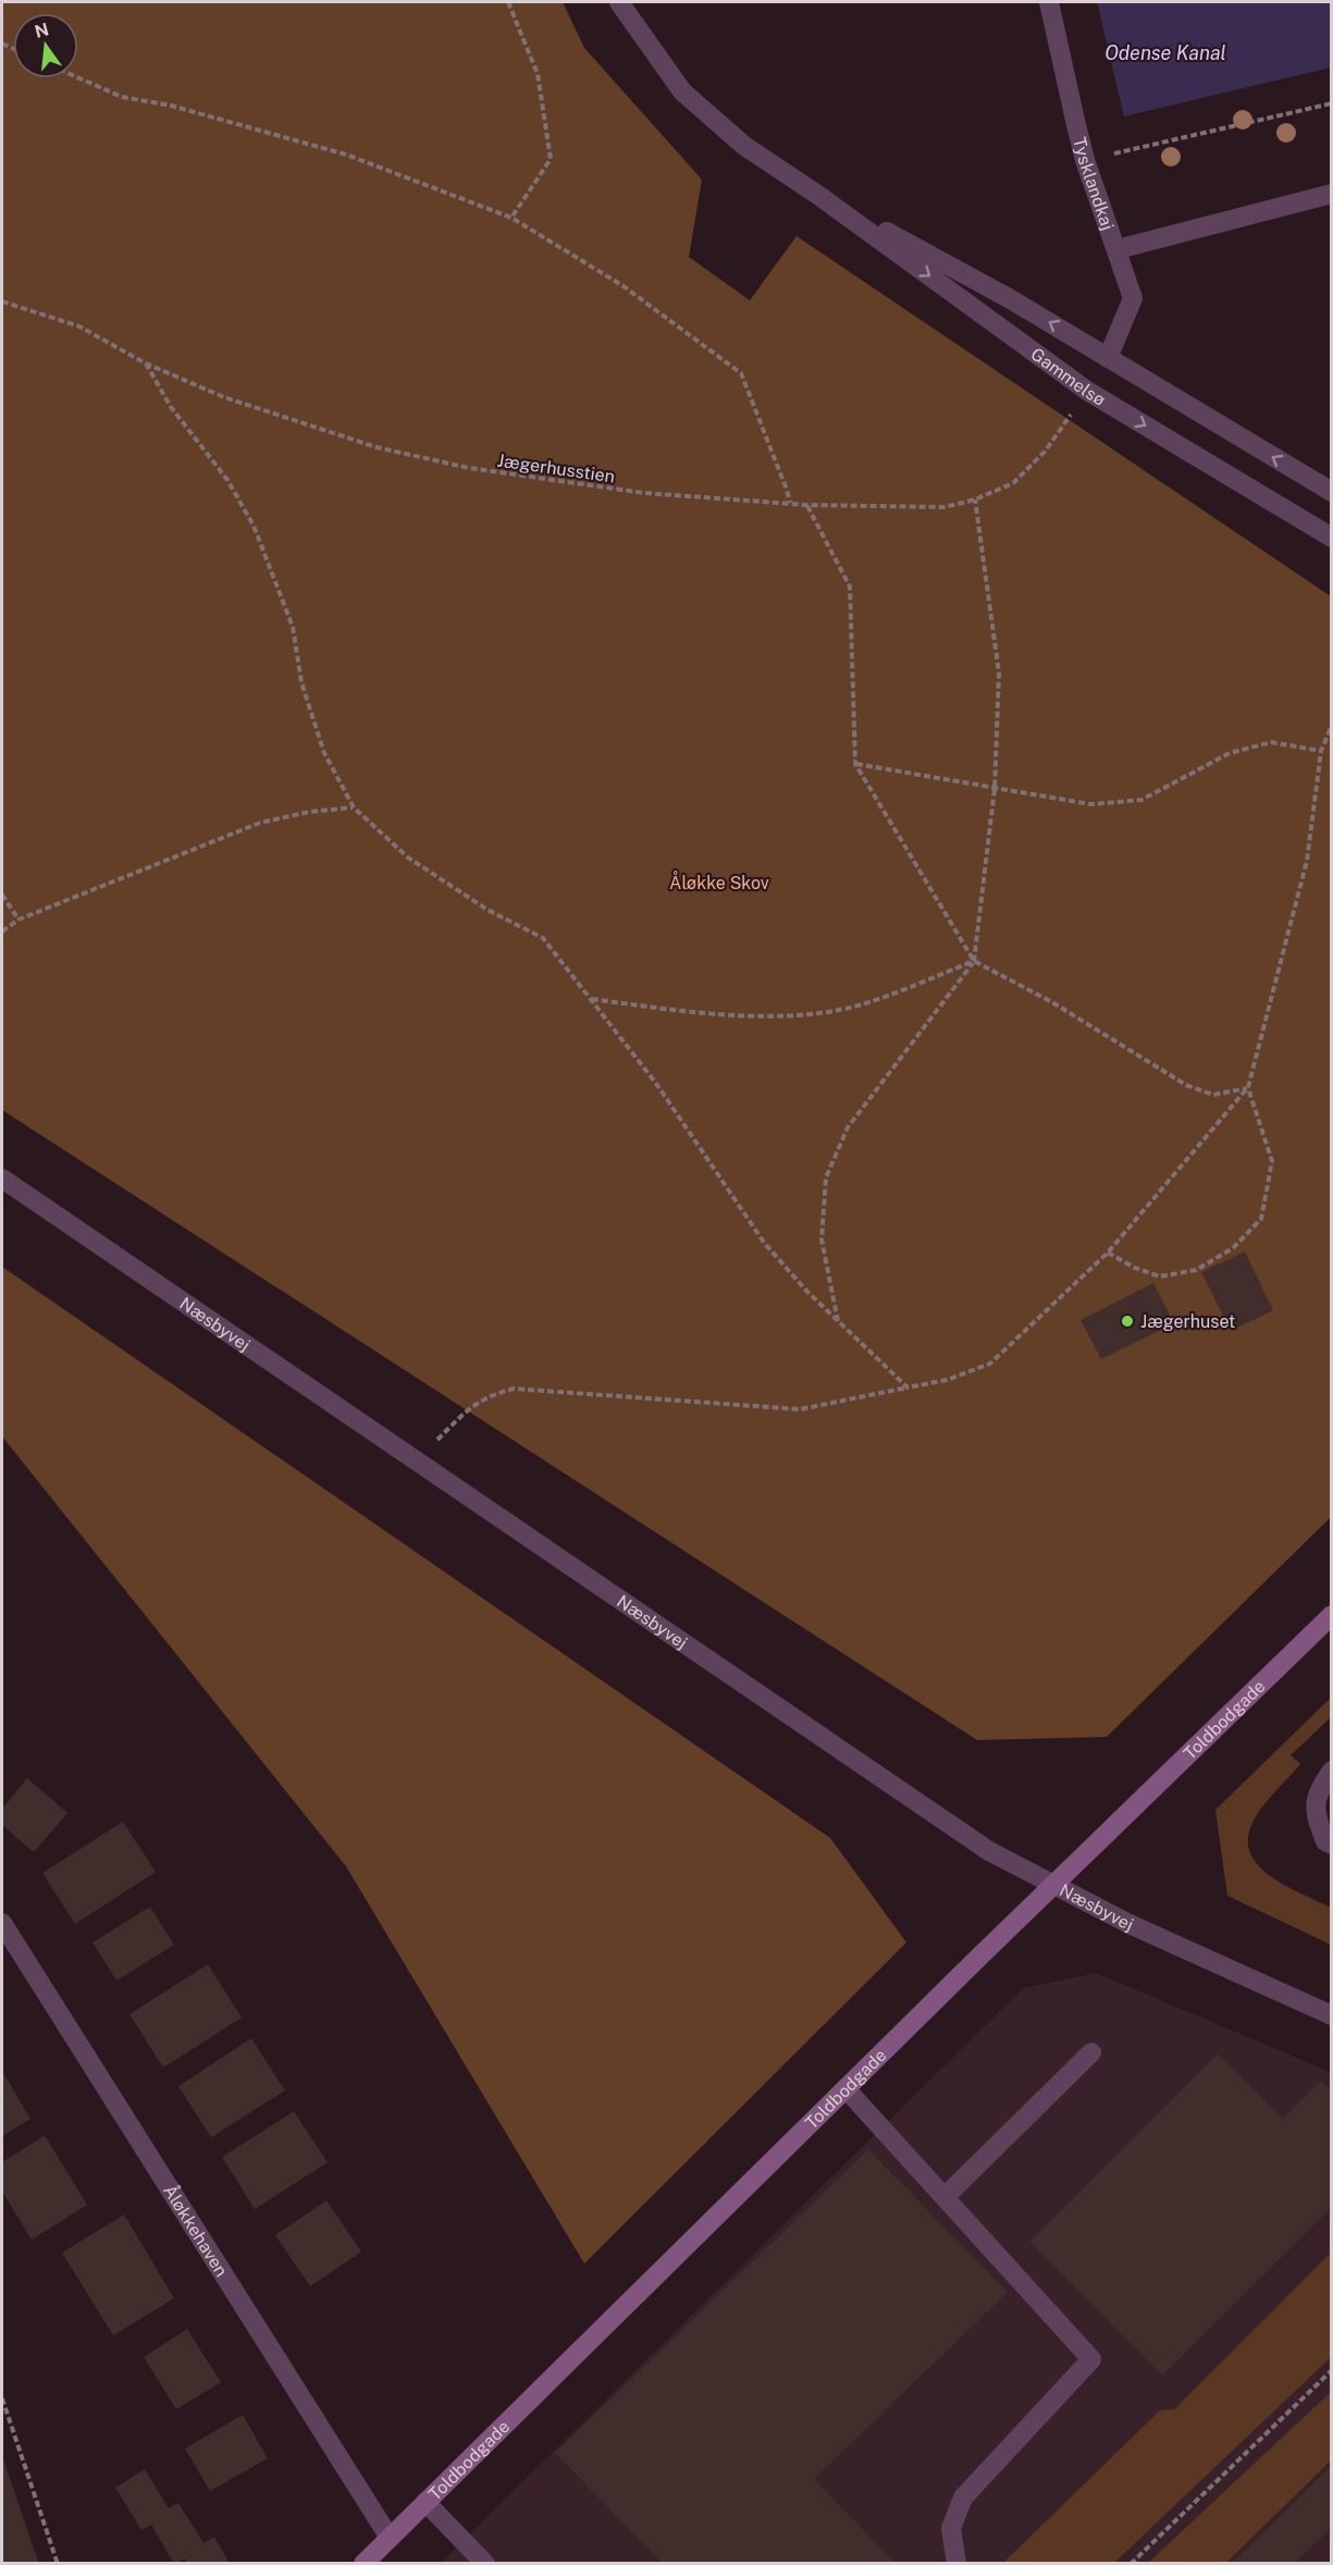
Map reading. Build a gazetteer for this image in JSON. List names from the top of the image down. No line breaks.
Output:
{"streets":{"main road":["Toldbodgade"],"street":["Tysklandkaj","Gammelsø","Næsbyvej","Åløkkehaven"],"path":["Jægerhusstien"]},"crossings":[["Tysklandkaj","Gammelsø"],["Gammelsø","Jægerhusstien"],["Næsbyvej","Toldbodgade"],["Toldbodgade","Åløkkehaven"]],"water":["Odense Kanal"],"parks":["Åløkke Skov"],"places":["Jægerhuset"],"north":"top"}
